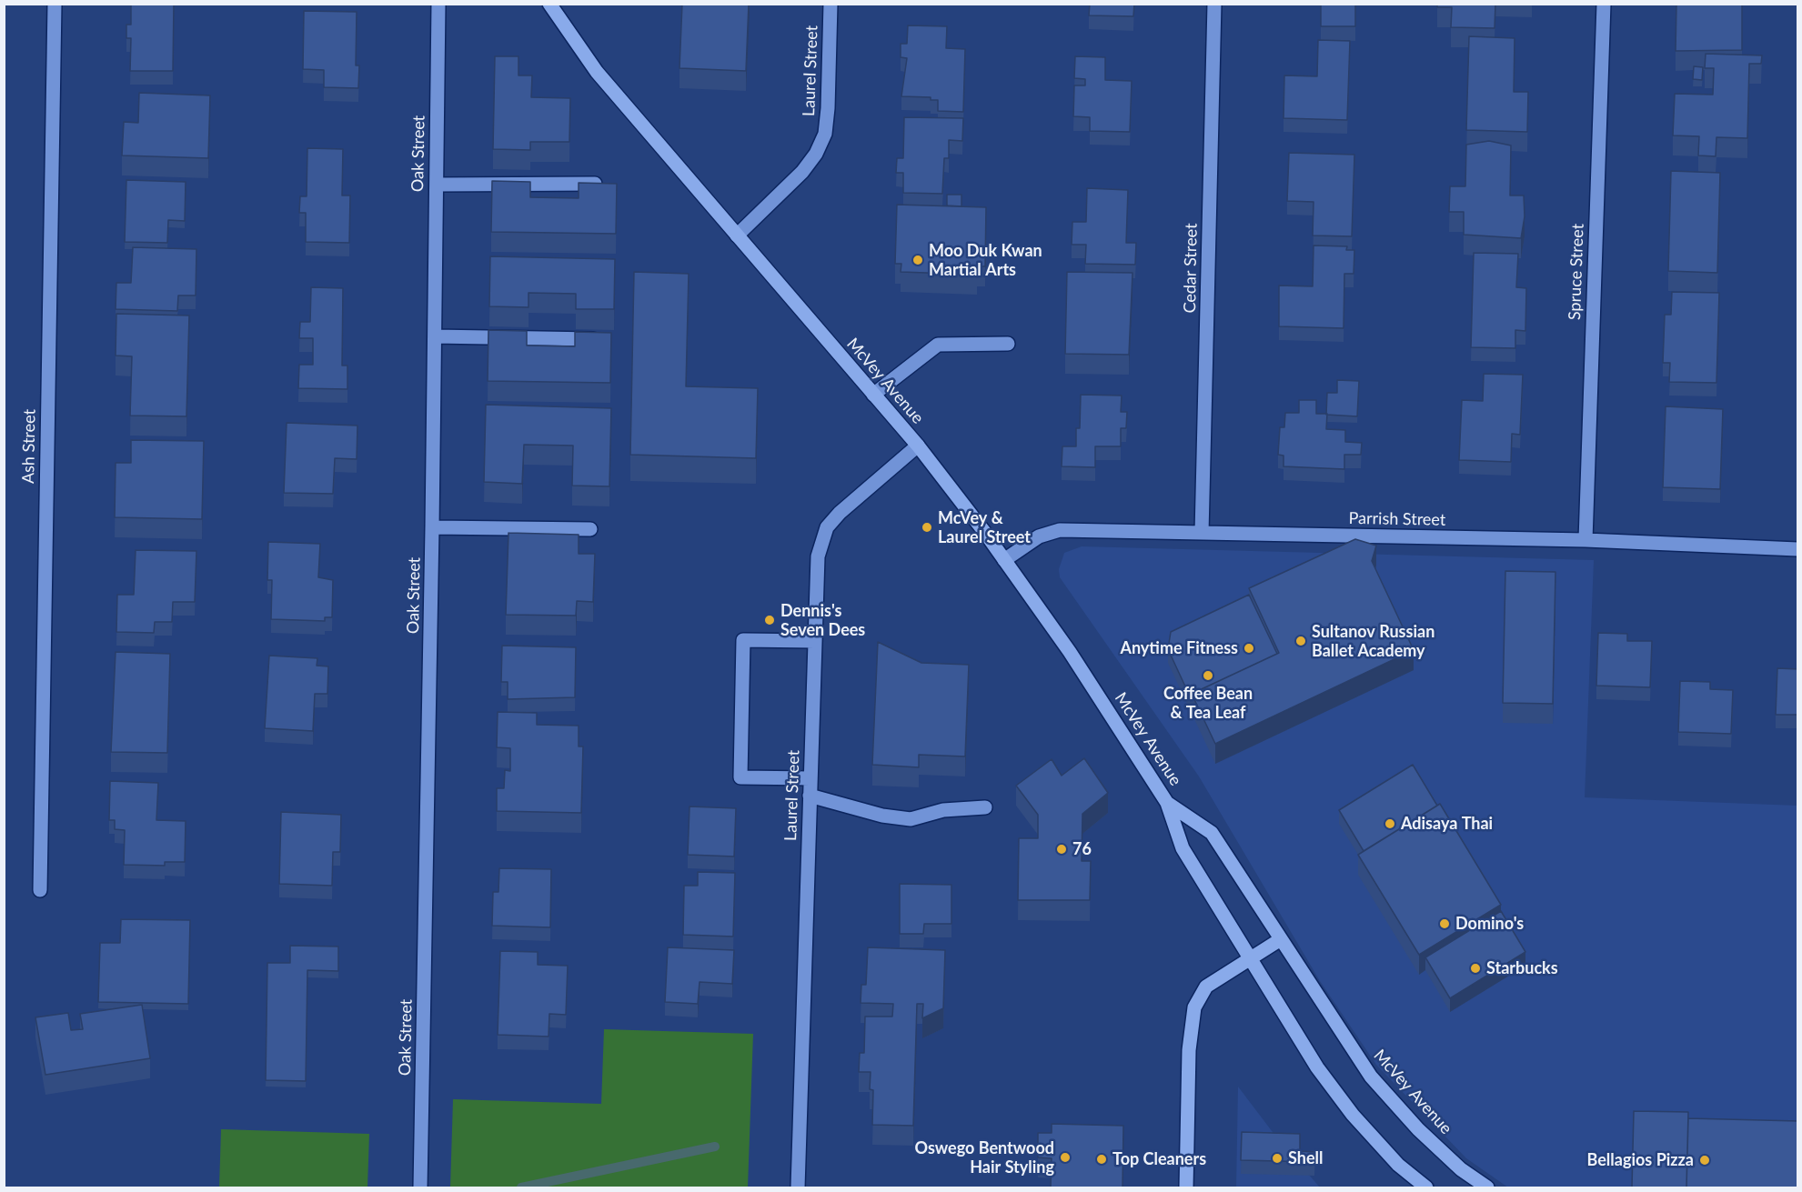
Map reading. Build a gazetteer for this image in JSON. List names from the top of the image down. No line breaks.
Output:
{"streets":{"main road":["McVey Avenue"],"street":["Laurel Street","Oak Street","Cedar Street","Spruce Street","Ash Street","Parrish Street"]},"crossings":[["Laurel Street","McVey Avenue"],["Cedar Street","Parrish Street"],["Spruce Street","Parrish Street"],["McVey Avenue","Parrish Street"]],"places":["Moo Duk Kwan Martial Arts","McVey & Laurel Street","Dennis's Seven Dees","Sultanov Russian Ballet Academy","Anytime Fitness","Coffee Bean & Tea Leaf","Adisaya Thai","76","Domino's","Starbucks","Oswego Bentwood Hair Styling","Shell","Top Cleaners","Bellagios Pizza"]}
